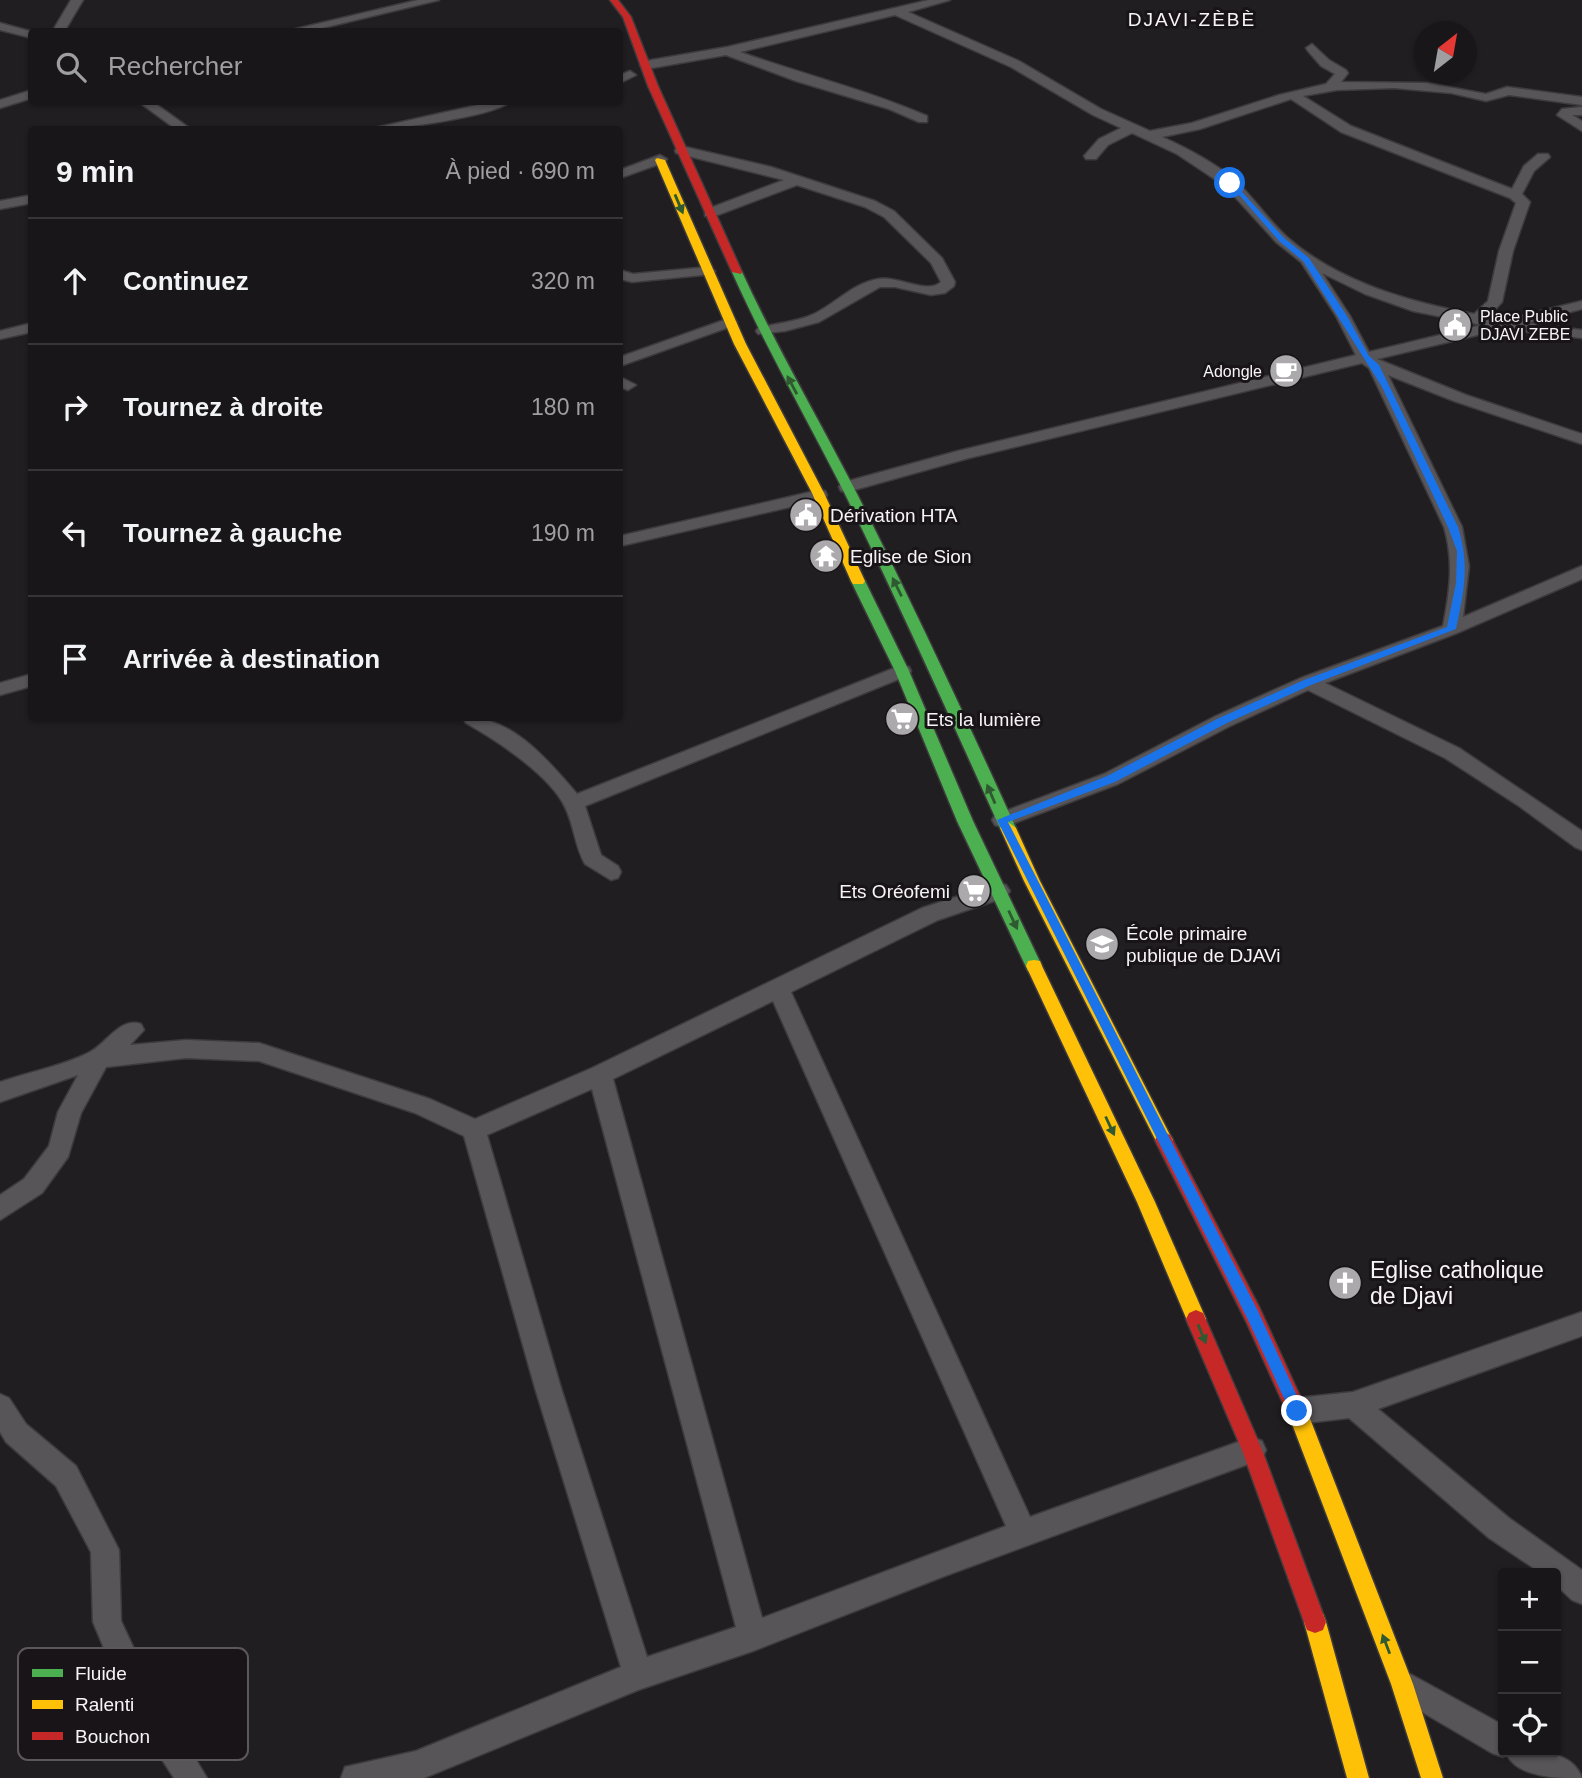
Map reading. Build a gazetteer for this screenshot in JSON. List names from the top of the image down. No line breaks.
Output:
{"districts":["DJAVI-ZÈBÈ"],"places":{"public building":["Place Public DJAVI ZEBE","Dérivation HTA"],"cafe":["Adongle"],"temple":["Eglise de Sion"],"supermarket":["Ets la lumière","Ets Oréofemi"],"school or university":["École primaire publique de DJAVi"],"church":["Eglise catholique de Djavi"]},"legend":["Fluide","Ralenti","Bouchon"],"north":"top right","page":{"search":"Rechercher","heading":["9 min","À pied · 690 m"],"list":[["Continuez","320 m"],["Tournez à droite","180 m"],["Tournez à gauche","190 m"],"Arrivée à destination"],"map_buttons":["+","−"]}}
